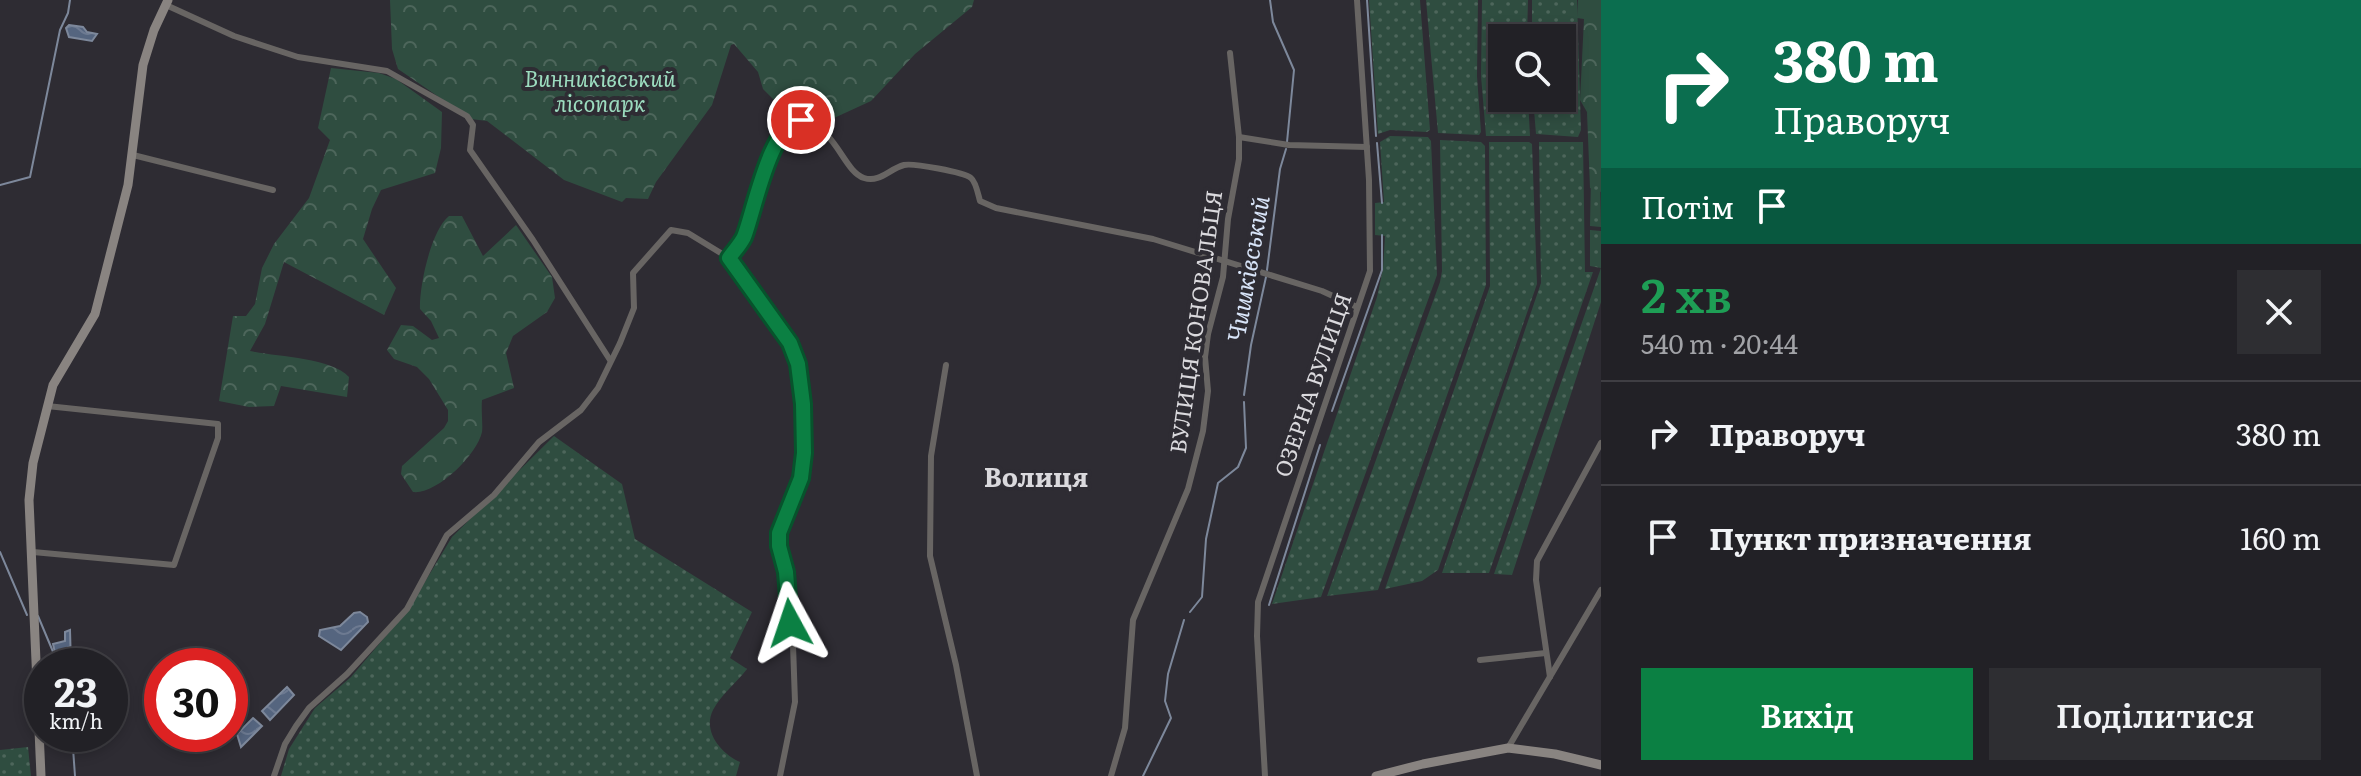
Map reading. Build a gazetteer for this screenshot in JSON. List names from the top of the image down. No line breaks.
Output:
{"streets":{"street":["ВУЛИЦЯ КОНОВАЛЬЦЯ","ОЗЕРНА ВУЛИЦЯ"]},"districts":["Волиця"],"water":["Чишківський"],"parks":["Винниківський лісопарк"],"page":{"turn":["380 m","Праворуч"],"then":"Потім","heading":["2 хв","540 m · 20:44"],"list":[{"name":"Праворуч","value":"380 m"},{"name":"Пункт призначення","value":"160 m"}],"speed":"23 km/h","limit":"30","buttons":["Вихід","Поділитися"]}}
